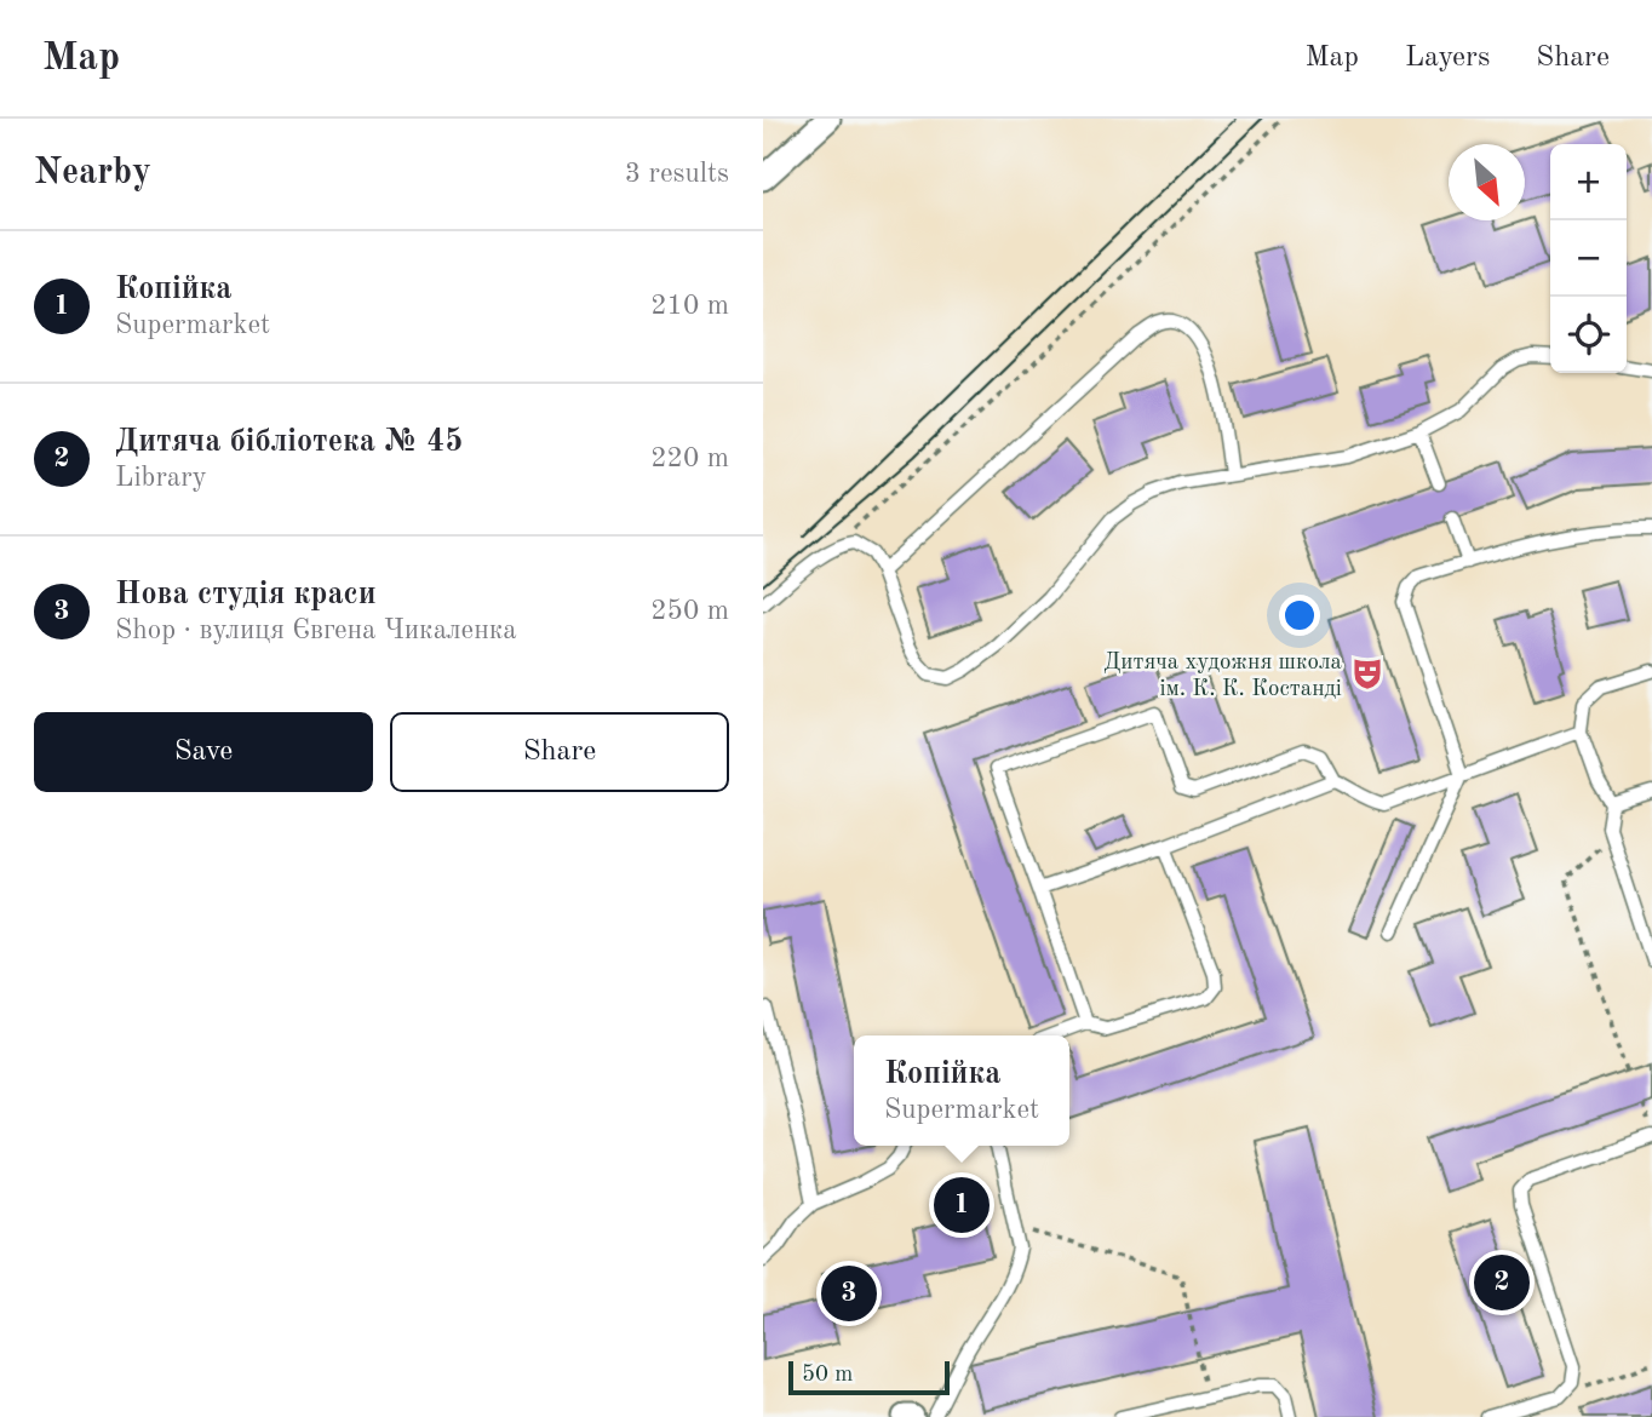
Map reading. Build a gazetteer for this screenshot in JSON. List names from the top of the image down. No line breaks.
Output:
{"places":{"theatre":["Дитяча художня школа ім. К. К. Костанді"]},"scale_bar":"50 m","north":"bottom right","page":{"header":"Map","nav":["Map","Layers","Share"],"heading":["Nearby","3 results"],"map_buttons":["+","−"],"list":[{"mark":"1","name":"Копійка","note":"Supermarket","value":"210 m"},{"mark":"2","name":"Дитяча бібліотека № 45","note":"Library","value":"220 m"},{"mark":"3","name":"Нова студія краси","note":"Shop · вулиця Євгена Чикаленка","value":"250 m"}],"buttons":["Save","Share"],"popup":["Копійка","Supermarket"],"pins":["1","2","3"],"scale":"50 m"}}
